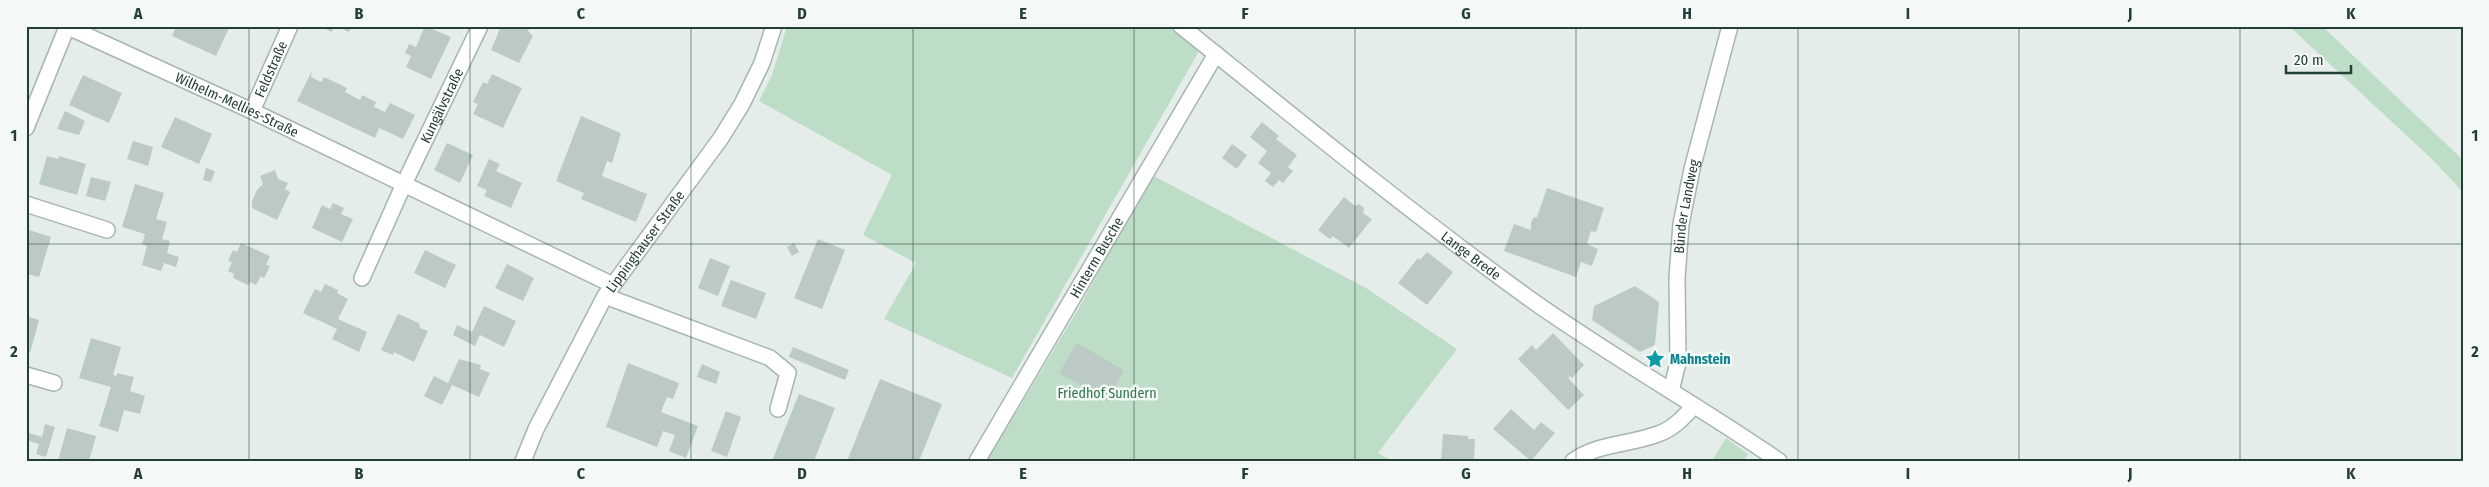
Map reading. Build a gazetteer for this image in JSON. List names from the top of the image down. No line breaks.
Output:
{"streets":{"street":["Feldstraße","Wilhelm-Mellies-Straße","Kungälvstraße","Bünder Landweg","Lippinghauser Straße","Lange Brede","Hinterm Busche"]},"crossings":[["Feldstraße","Wilhelm-Mellies-Straße"],["Wilhelm-Mellies-Straße","Kungälvstraße"],["Wilhelm-Mellies-Straße","Lippinghauser Straße"],["Bünder Landweg","Lange Brede"],["Lange Brede","Hinterm Busche"]],"parks":["Friedhof Sundern"],"places":{"place":["Mahnstein"]},"scale_bar":"20 m","grid":{"columns":["A","B","C","D","E","F","G","H","I","J","K"],"rows":["1","2"]}}
